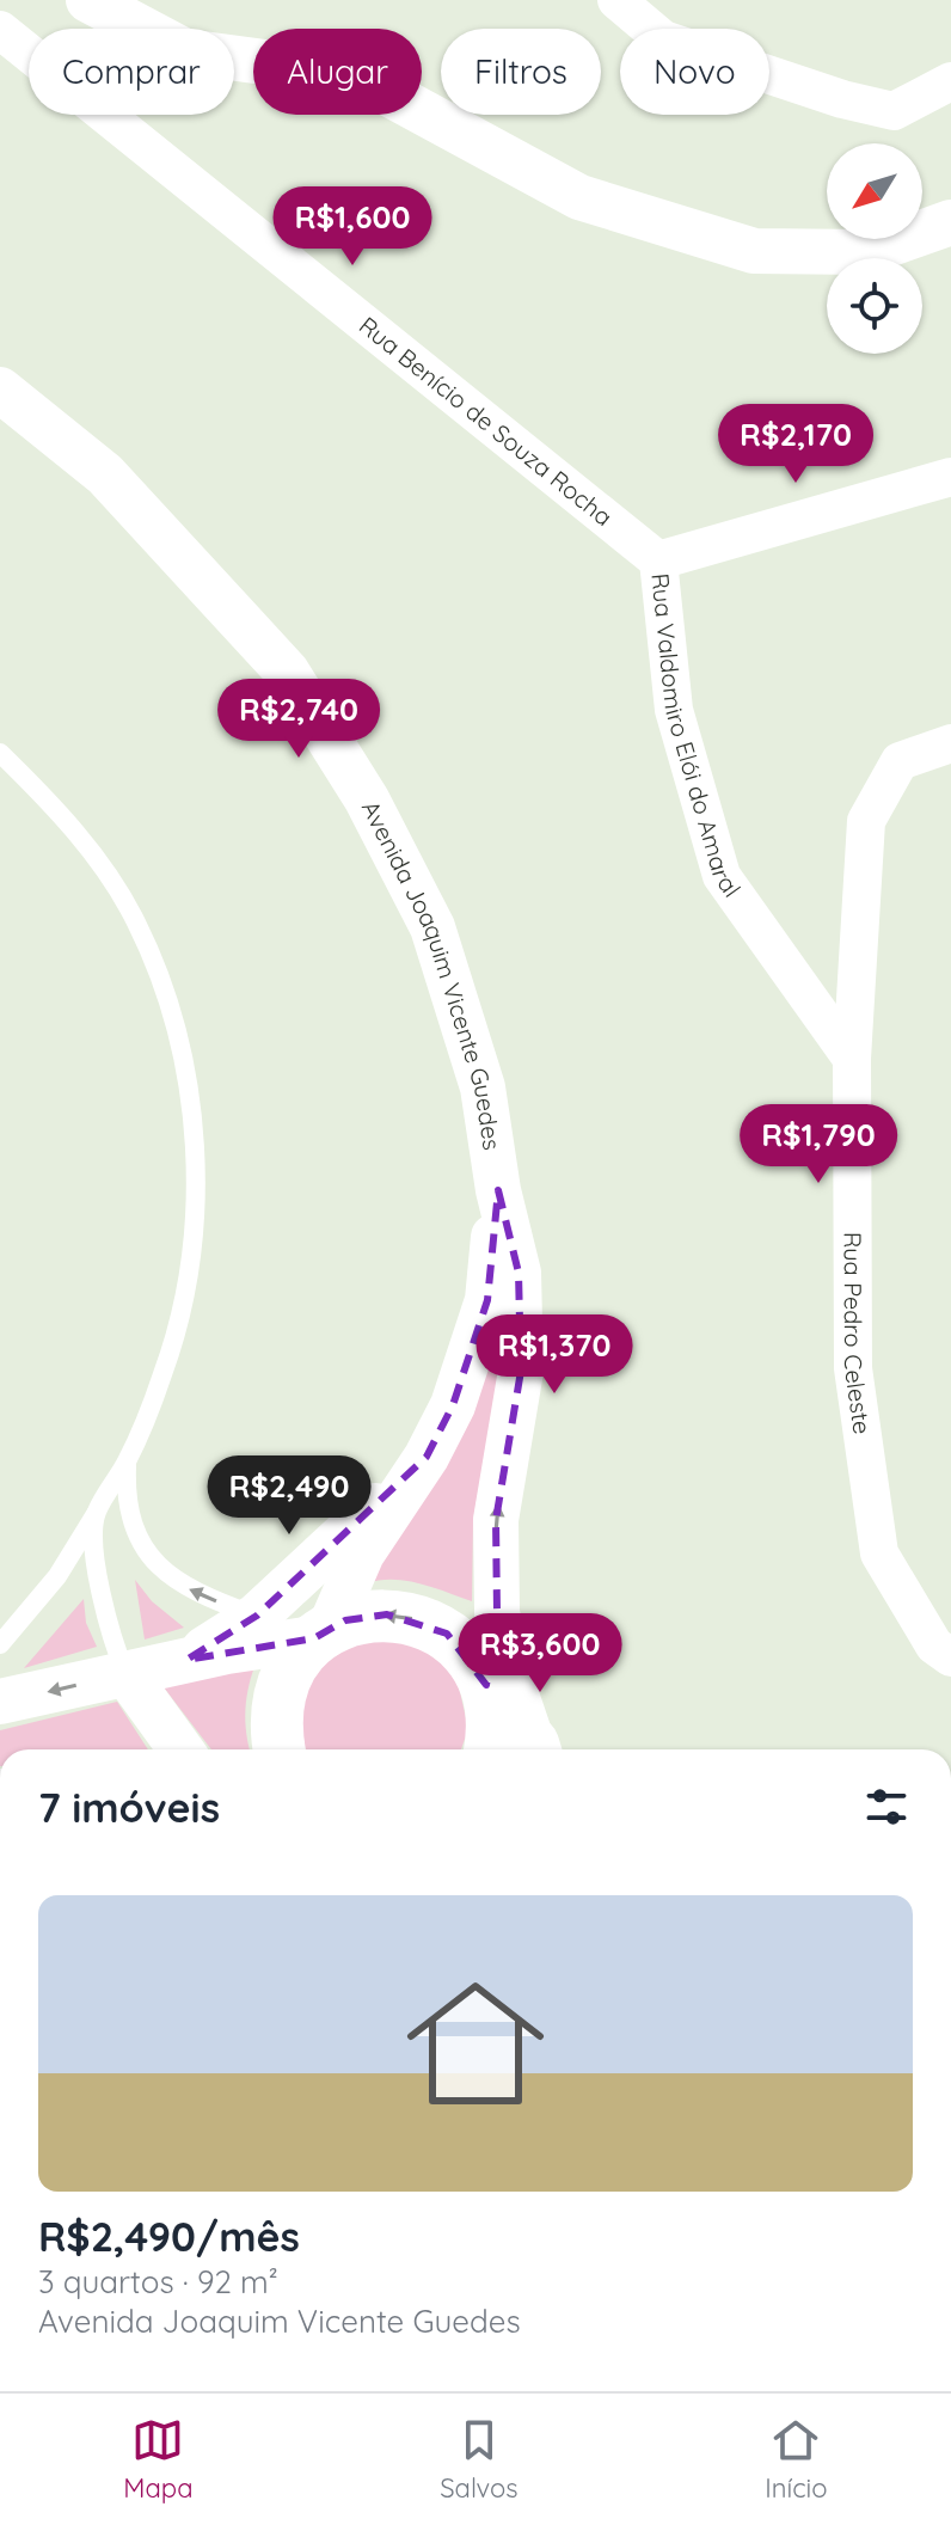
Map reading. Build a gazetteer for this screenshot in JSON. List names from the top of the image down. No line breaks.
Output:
{"streets":{"street":["Rua Benício de Souza Rocha","Rua Valdomiro Elói do Amaral","Avenida Joaquim Vicente Guedes","Rua Pedro Celeste"]},"crossings":[["Rua Benício de Souza Rocha","Rua Valdomiro Elói do Amaral"],["Rua Valdomiro Elói do Amaral","Rua Pedro Celeste"]],"north":"bottom left","page":{"chip":["Comprar","Alugar","Filtros","Novo"],"price":["R$1,600","R$2,170","R$2,740","R$1,790","R$1,370","R$2,490","R$3,600"],"heading":"7 imóveis","list":[{"name":"R$2,490/mês","note":"3 quartos · 92 m² · Avenida Joaquim Vicente Guedes"}],"tabs":["Mapa","Salvos","Início"]}}
